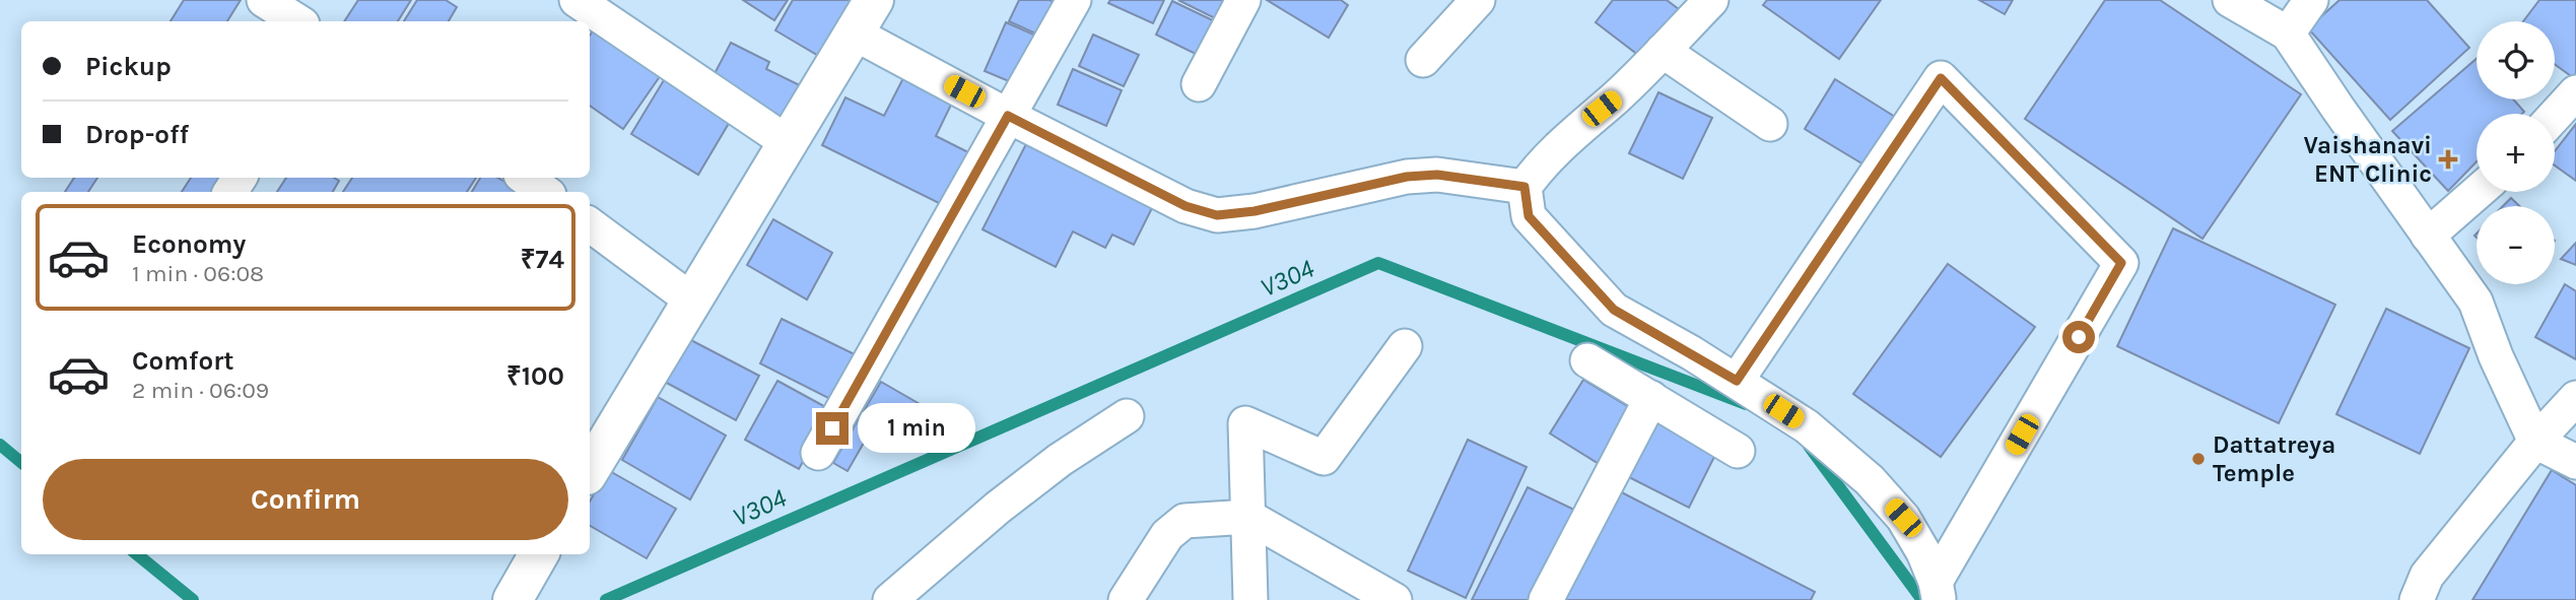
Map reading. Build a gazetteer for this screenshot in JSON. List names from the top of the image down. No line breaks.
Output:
{"water":["V304"],"places":{"health":["Vaishanavi ENT Clinic"],"other":["Dattatreya Temple"]},"page":{"map_buttons":["+","−"],"banner":["Pickup","Drop-off"],"list":[{"name":"Economy","note":"1 min · 06:08","value":"₹74"},{"name":"Comfort","note":"2 min · 06:09","value":"₹100"}],"bubble":"1 min","buttons":"Confirm"}}
